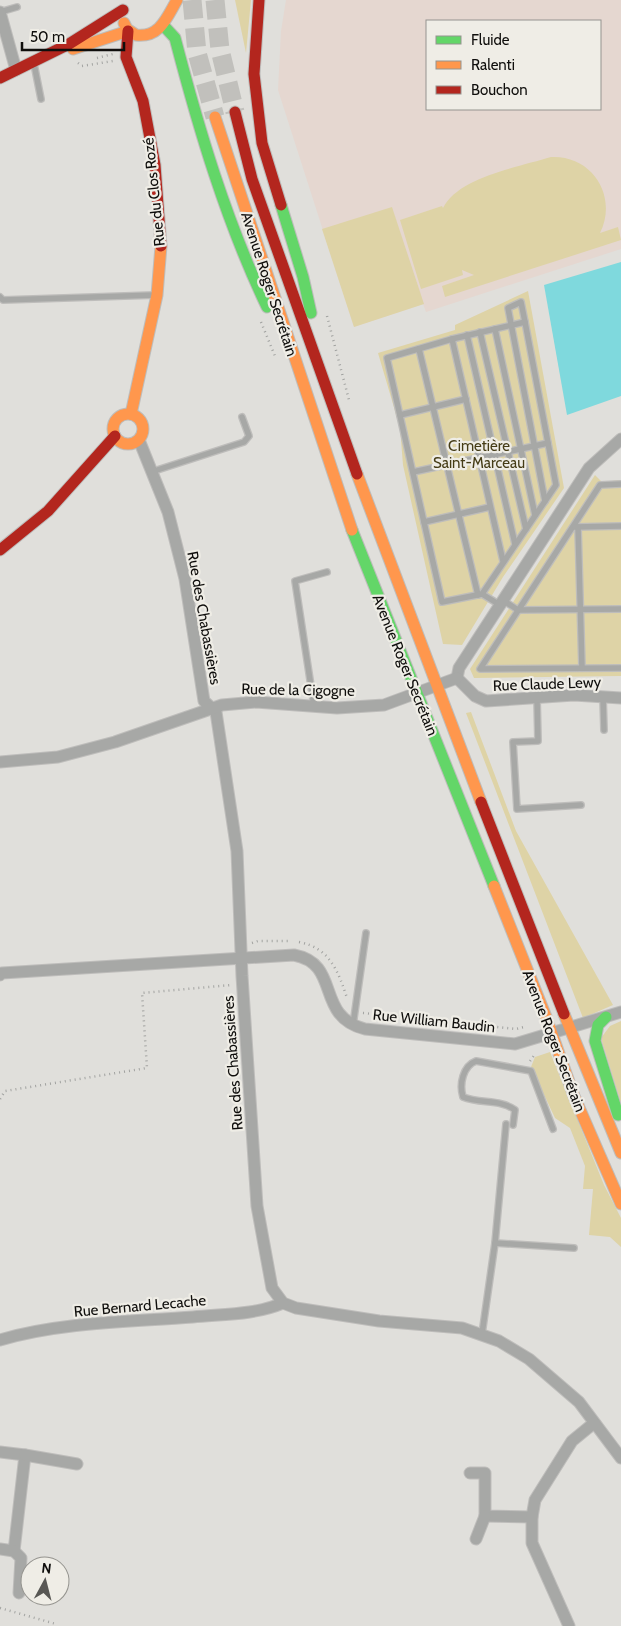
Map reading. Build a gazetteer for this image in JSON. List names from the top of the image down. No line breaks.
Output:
{"streets":{"main road":["Rue du Clos Rozé","Avenue Roger Secrétain"],"street":["Rue des Chabassières","Rue Claude Lewy","Rue de la Cigogne","Rue William Baudin","Rue Bernard Lecache"]},"crossings":[["Rue du Clos Rozé","Rue des Chabassières"],["Avenue Roger Secrétain","Rue de la Cigogne"],["Avenue Roger Secrétain","Rue William Baudin"],["Rue des Chabassières","Rue de la Cigogne"],["Rue des Chabassières","Rue William Baudin"],["Rue des Chabassières","Rue Bernard Lecache"],["Rue Claude Lewy","Rue de la Cigogne"]],"parks":["Cimetière Saint-Marceau"],"legend":["Fluide","Ralenti","Bouchon"],"scale_bar":"50 m","north":"top"}
